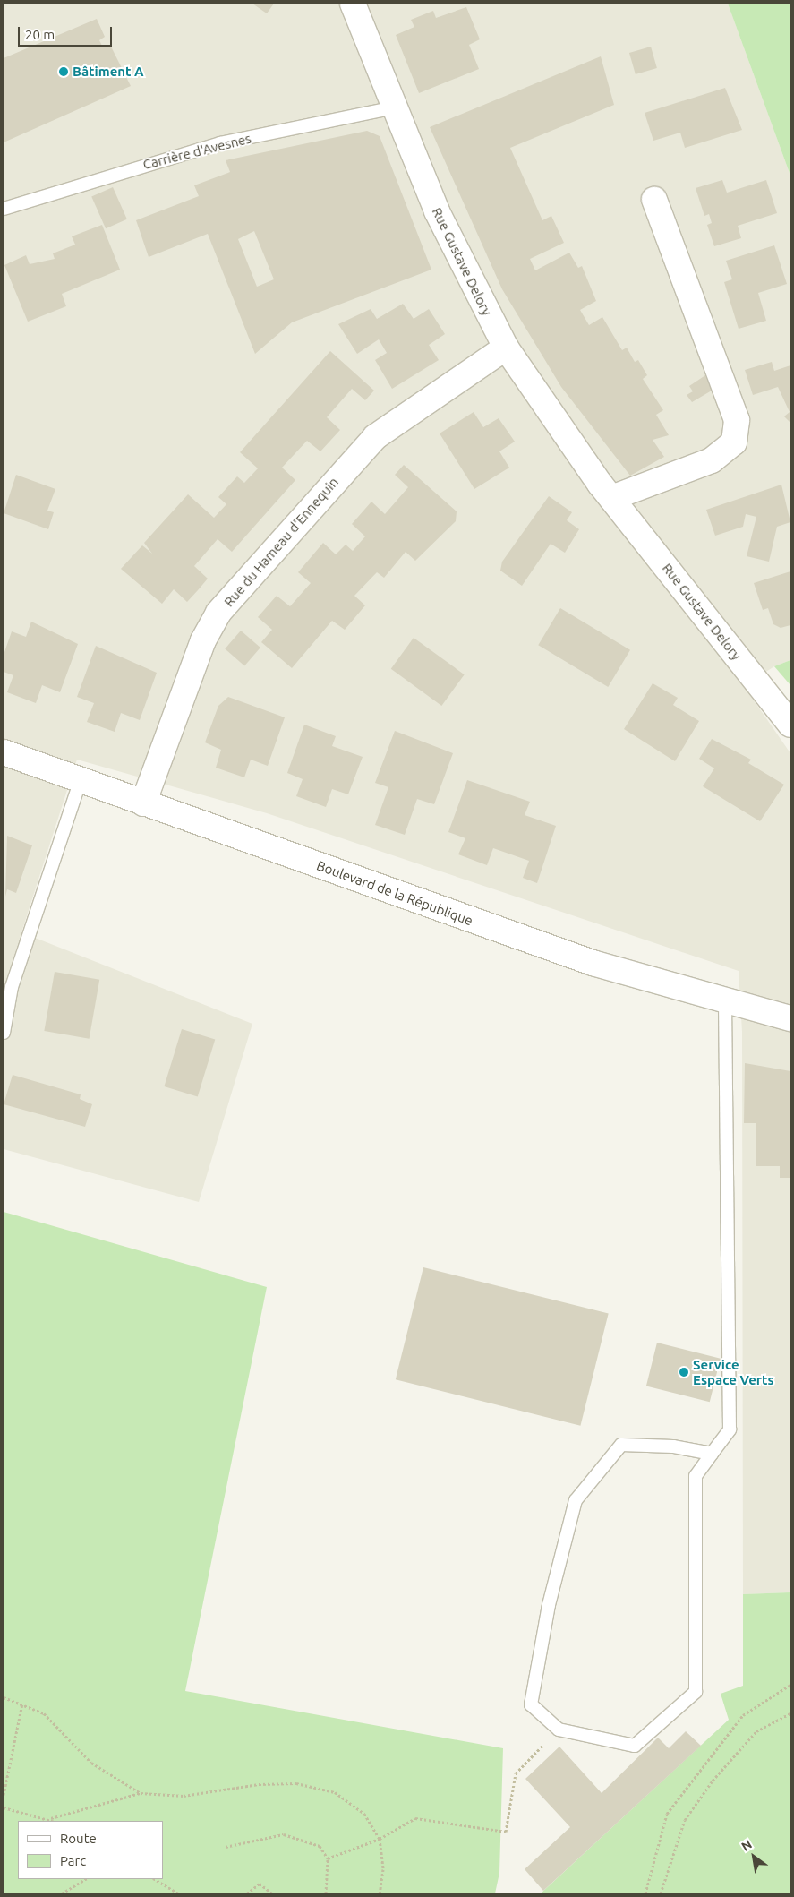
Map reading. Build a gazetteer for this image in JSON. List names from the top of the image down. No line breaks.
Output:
{"streets":{"street":["Rue Gustave Delory","Rue du Hameau d'Ennequin","Boulevard de la République"],"lane":["Carrière d'Avesnes"]},"crossings":[["Carrière d'Avesnes","Rue Gustave Delory"],["Rue Gustave Delory","Rue du Hameau d'Ennequin"],["Rue du Hameau d'Ennequin","Boulevard de la République"]],"places":["Bâtiment A","Service Espace Verts"],"legend":["Route","Parc"],"scale_bar":"20 m","north":"top left"}
